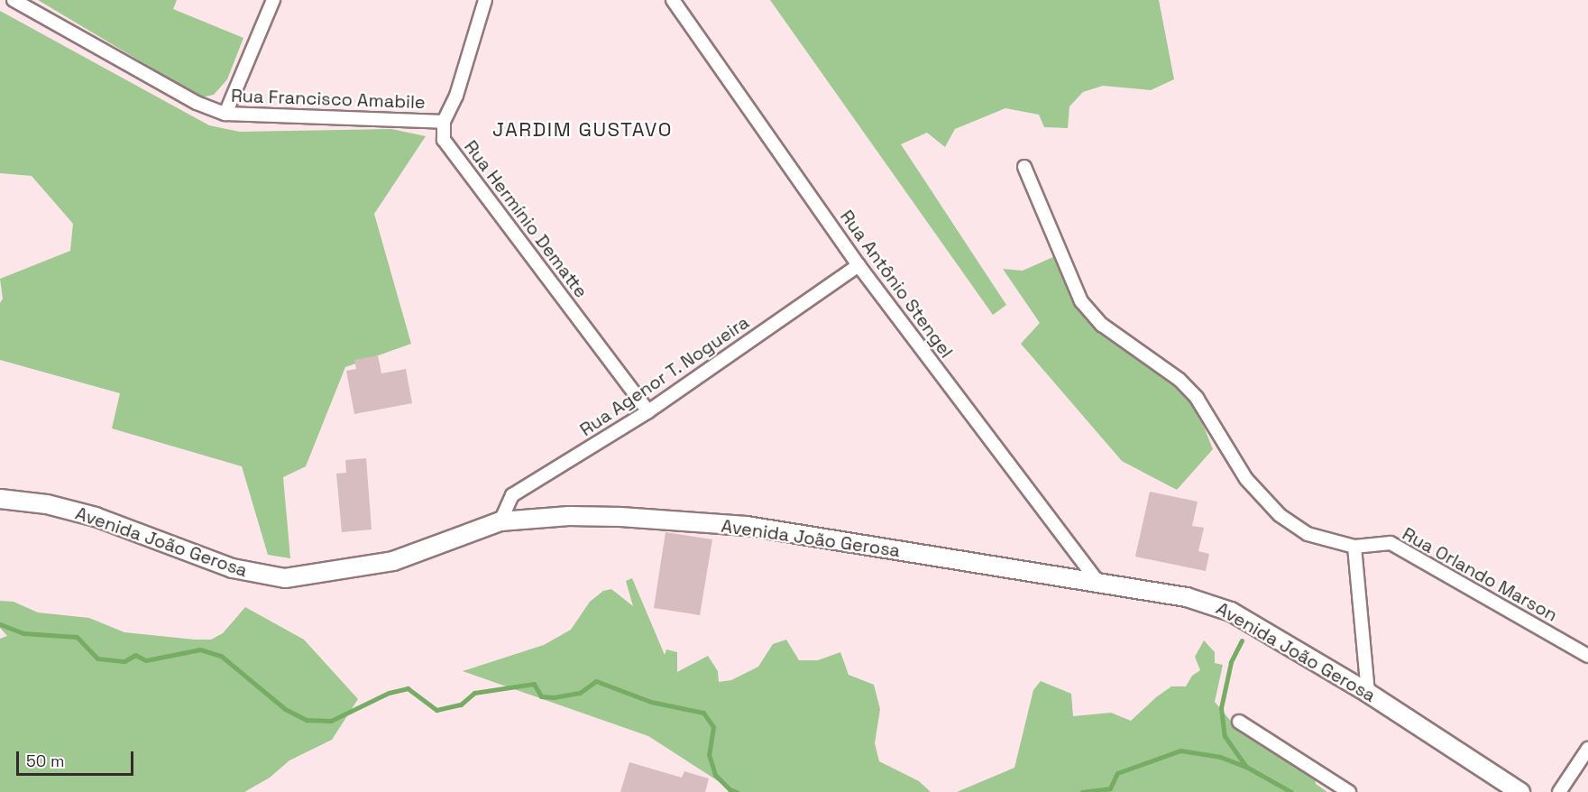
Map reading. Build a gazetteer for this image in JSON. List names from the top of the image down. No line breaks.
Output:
{"streets":{"main road":["Avenida João Gerosa"],"street":["Rua Francisco Amabile","Rua Hermínio Dematte","Rua Antônio Stengel","Rua Agenor T. Nogueira","Rua Orlando Marson"]},"crossings":[["Rua Francisco Amabile","Rua Hermínio Dematte"],["Rua Hermínio Dematte","Rua Agenor T. Nogueira"],["Rua Antônio Stengel","Rua Agenor T. Nogueira"],["Rua Antônio Stengel","Avenida João Gerosa"],["Rua Agenor T. Nogueira","Avenida João Gerosa"]],"districts":["JARDIM GUSTAVO"],"scale_bar":"50 m"}
